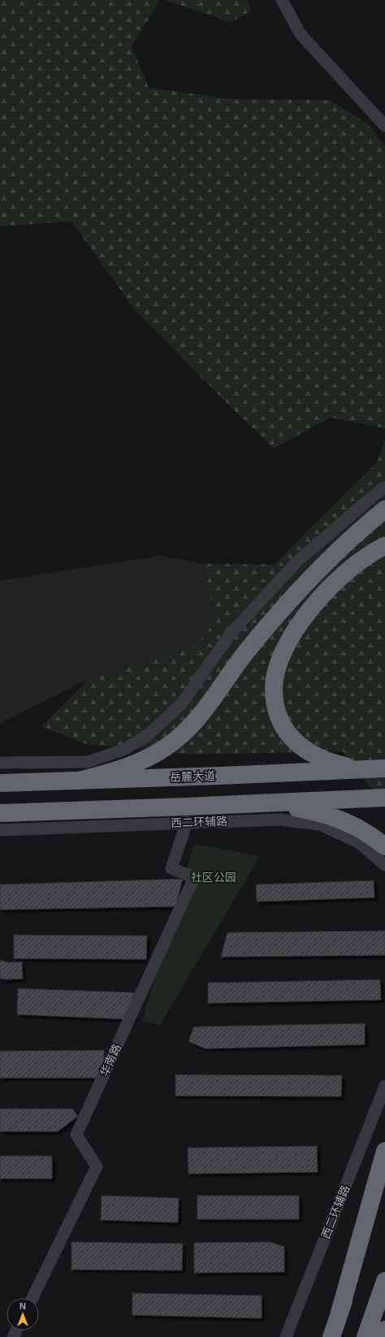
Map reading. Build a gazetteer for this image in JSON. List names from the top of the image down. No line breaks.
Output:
{"streets":{"highway":["岳麓大道"],"street":["西二环辅路","华南路"]},"crossings":[["西二环辅路","华南路"]],"parks":["社区公园"],"north":"top"}
